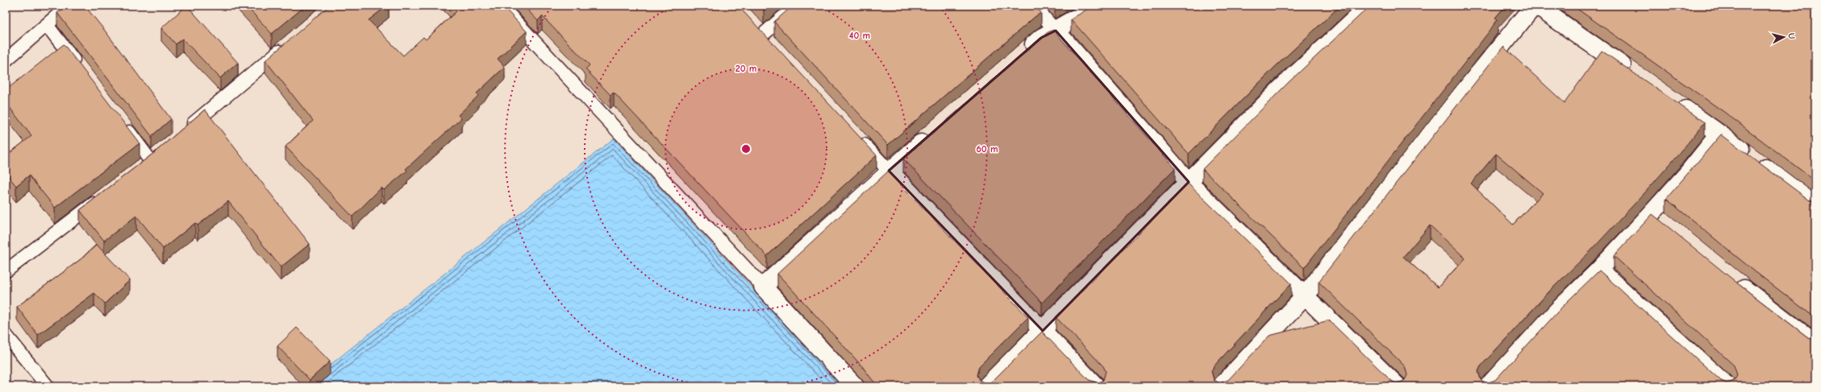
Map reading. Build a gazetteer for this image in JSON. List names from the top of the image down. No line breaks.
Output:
{"north":"right","rings":["40 m","20 m","60 m"]}
